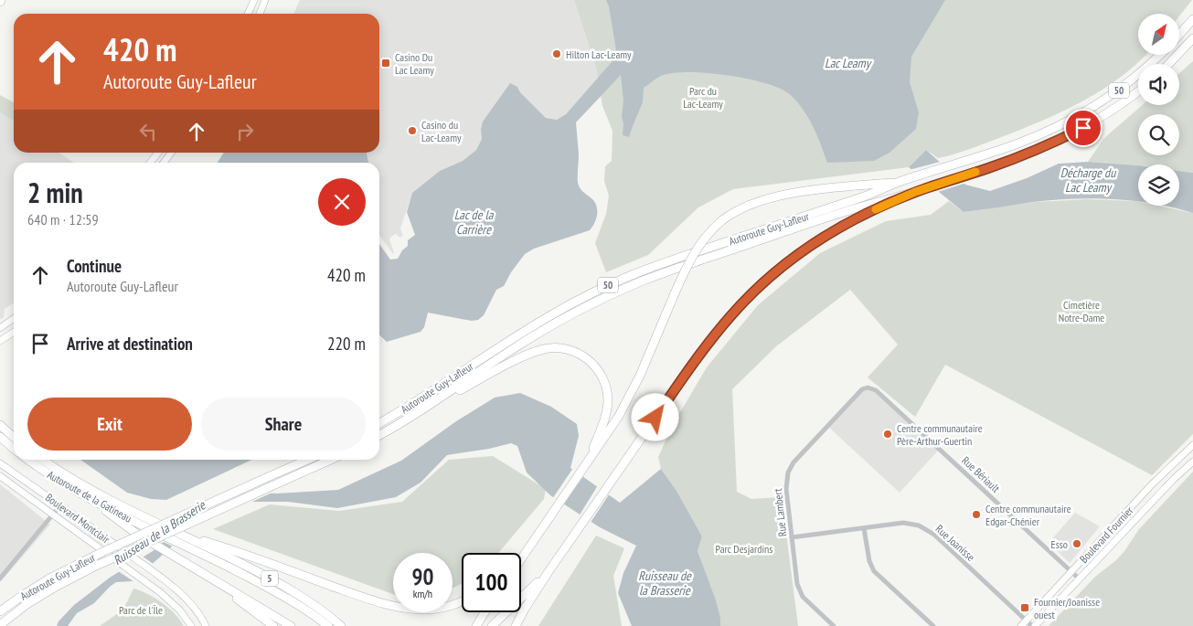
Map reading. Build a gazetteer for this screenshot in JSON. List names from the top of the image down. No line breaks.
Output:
{"streets":{"highway":["50","Autoroute Guy-Lafleur","Autoroute de la Gatineau","5"],"main road":["Boulevard Montclair","Boulevard Fournier"],"street":["Rue Bériault","Rue Lambert","Rue Joanisse"]},"crossings":[["Rue Bériault","Rue Lambert"],["Rue Bériault","Boulevard Fournier"],["Rue Lambert","Rue Joanisse"],["Boulevard Fournier","Rue Joanisse"]],"water":["Lac Leamy","Décharge du Lac Leamy","Lac de la Carrière","Ruisseau de la Brasserie"],"parks":["Parc du Lac-Leamy","Cimetière Notre-Dame","Parc Desjardins","Parc de l'Île"],"places":{"other":["Hilton Lac-Leamy","Casino du Lac-Leamy","Centre communautaire Père-Arthur-Guertin","Centre communautaire Edgar-Chénier","Esso"],"transit":["Casino Du Lac Leamy","Fournier/Joanisse ouest"]},"north":"top right","page":{"turn":["420 m","Autoroute Guy-Lafleur"],"heading":["2 min","640 m · 12:59"],"list":[{"name":"Continue","note":"Autoroute Guy-Lafleur","value":"420 m"},{"name":"Arrive at destination","value":"220 m"}],"buttons":["Exit","Share"],"speed":"90 km/h","limit":"100"}}
